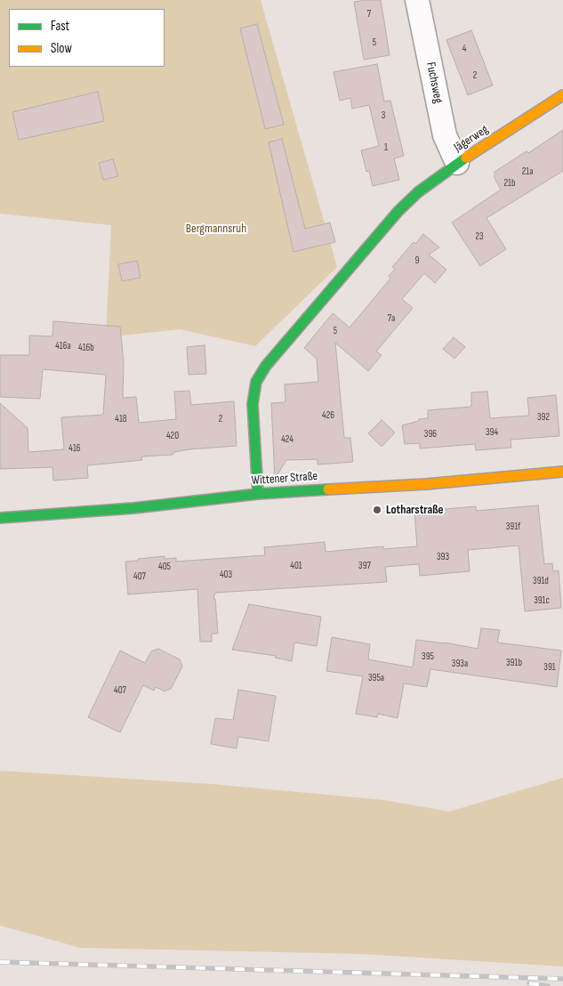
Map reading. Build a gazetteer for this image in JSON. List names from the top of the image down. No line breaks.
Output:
{"streets":{"main road":["Jägerweg","Wittener Straße"],"street":["Fuchsweg"]},"crossings":[["Fuchsweg","Jägerweg"],["Jägerweg","Wittener Straße"]],"parks":["Bergmannsruh"],"places":["Lotharstraße"],"house_numbers":["7","5","4","2","3","1","21a","21b","23","9","7a","5","416a","416b","426","392","418","2","394","396","420","424","416","391f","393","401","397","405","403","407","391d","391c","395","391b","393a","391","395a","407"],"legend":["Fast","Slow"]}
